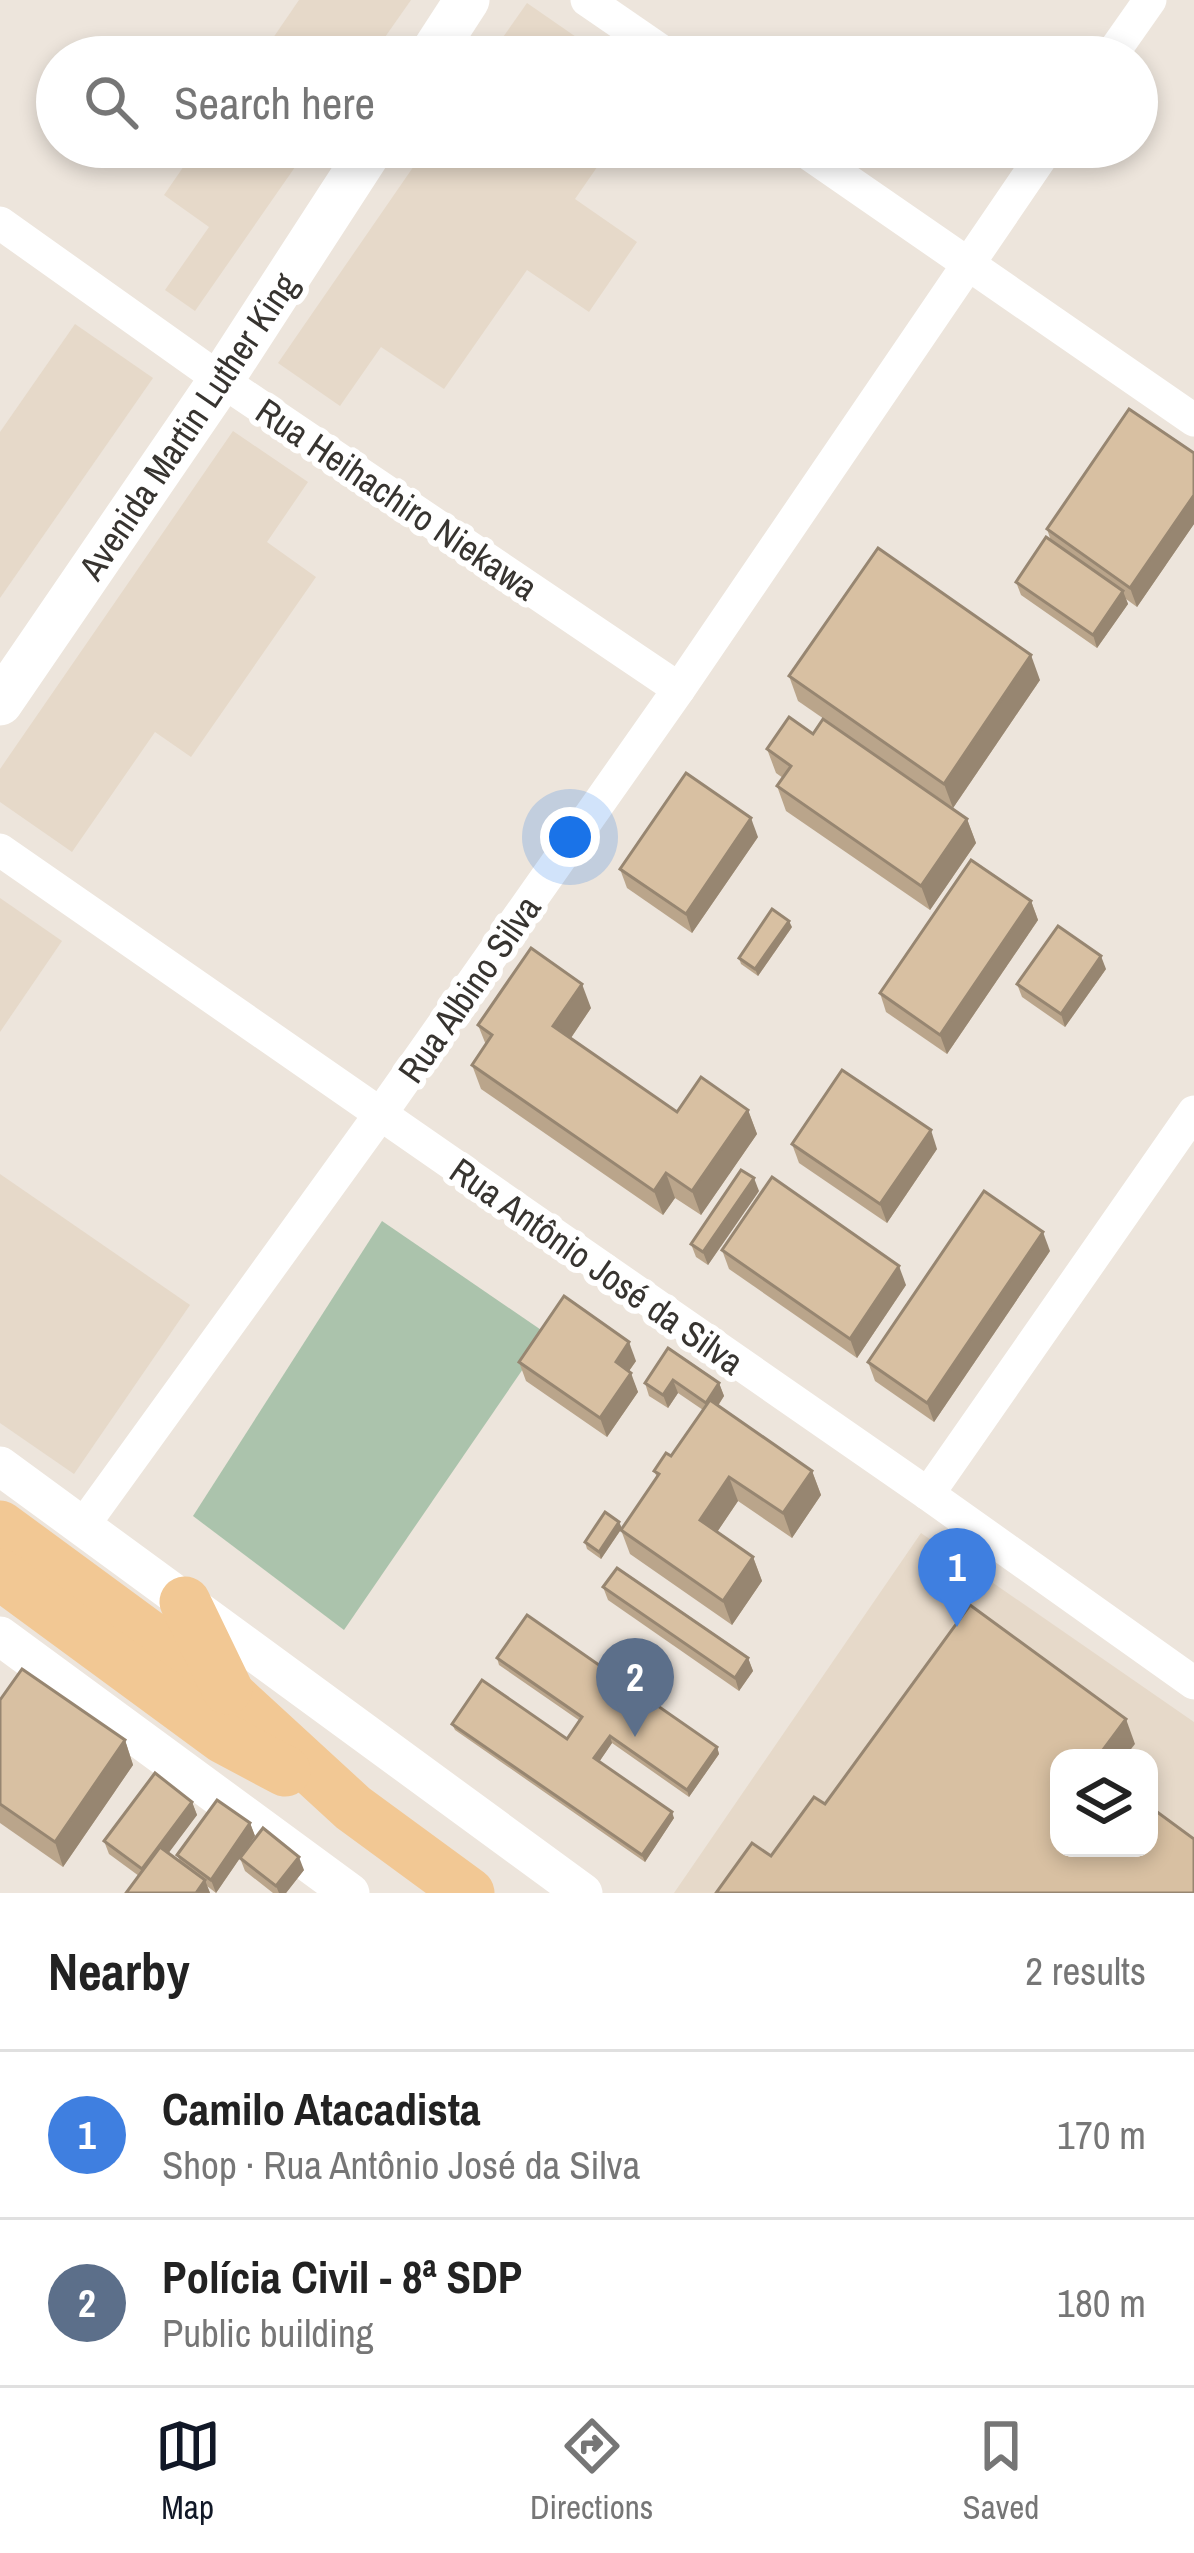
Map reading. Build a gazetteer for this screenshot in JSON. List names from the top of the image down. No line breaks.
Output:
{"streets":{"main road":["Avenida Martin Luther King"],"street":["Rua Heihachiro Niekawa","Rua Albino Silva","Rua Antônio José da Silva"]},"crossings":[["Avenida Martin Luther King","Rua Heihachiro Niekawa"],["Rua Heihachiro Niekawa","Rua Albino Silva"],["Rua Albino Silva","Rua Antônio José da Silva"]],"page":{"search":"Search here","pins":["1","2"],"heading":["Nearby","2 results"],"list":[{"mark":"1","name":"Camilo Atacadista","note":"Shop · Rua Antônio José da Silva","value":"170 m"},{"mark":"2","name":"Polícia Civil - 8ª SDP","note":"Public building","value":"180 m"}],"nav":["Map","Directions","Saved"]}}
